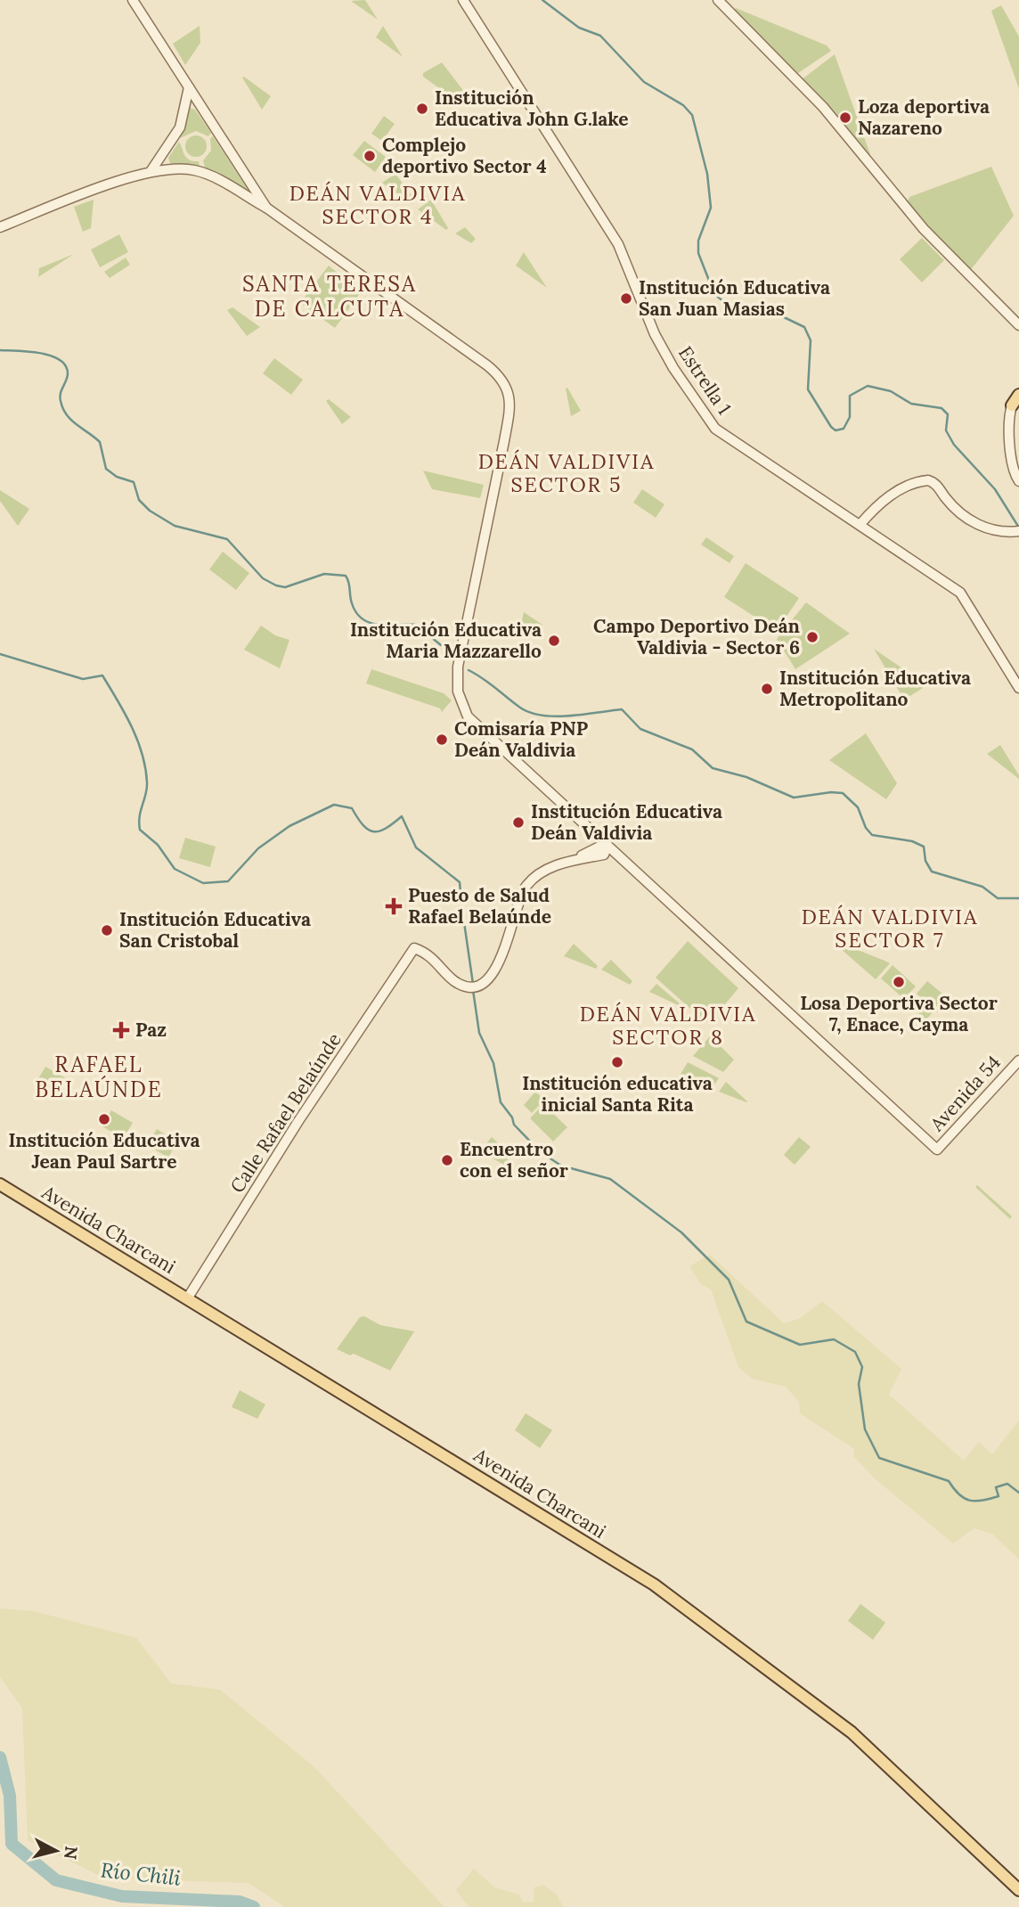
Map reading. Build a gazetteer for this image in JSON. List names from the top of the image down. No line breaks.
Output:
{"streets":{"main road":["Avenida Charcani"],"street":["Estrella 1","Avenida 54","Calle Rafael Belaúnde"]},"crossings":[["Calle Rafael Belaúnde","Avenida Charcani"]],"districts":["DEÁN VALDIVIA SECTOR 4","SANTA TERESA DE CALCUTA","DEÁN VALDIVIA SECTOR 5","DEÁN VALDIVIA SECTOR 7","DEÁN VALDIVIA SECTOR 8","RAFAEL BELAÚNDE"],"water":["Río Chili"],"places":{"other":["Institución Educativa John G.lake","Loza deportiva Nazareno","Complejo deportivo Sector 4","Institución Educativa San Juan Masias","Campo Deportivo Deán Valdivia - Sector 6","Institución Educativa Maria Mazzarello","Institución Educativa Metropolitano","Comisaría PNP Deán Valdivia","Institución Educativa Deán Valdivia","Institución Educativa San Cristobal","Losa Deportiva Sector 7, Enace, Cayma","Institución educativa inicial Santa Rita","Institución Educativa Jean Paul Sartre","Encuentro con el señor"],"health":["Puesto de Salud Rafael Belaúnde","Paz"]},"north":"right"}
